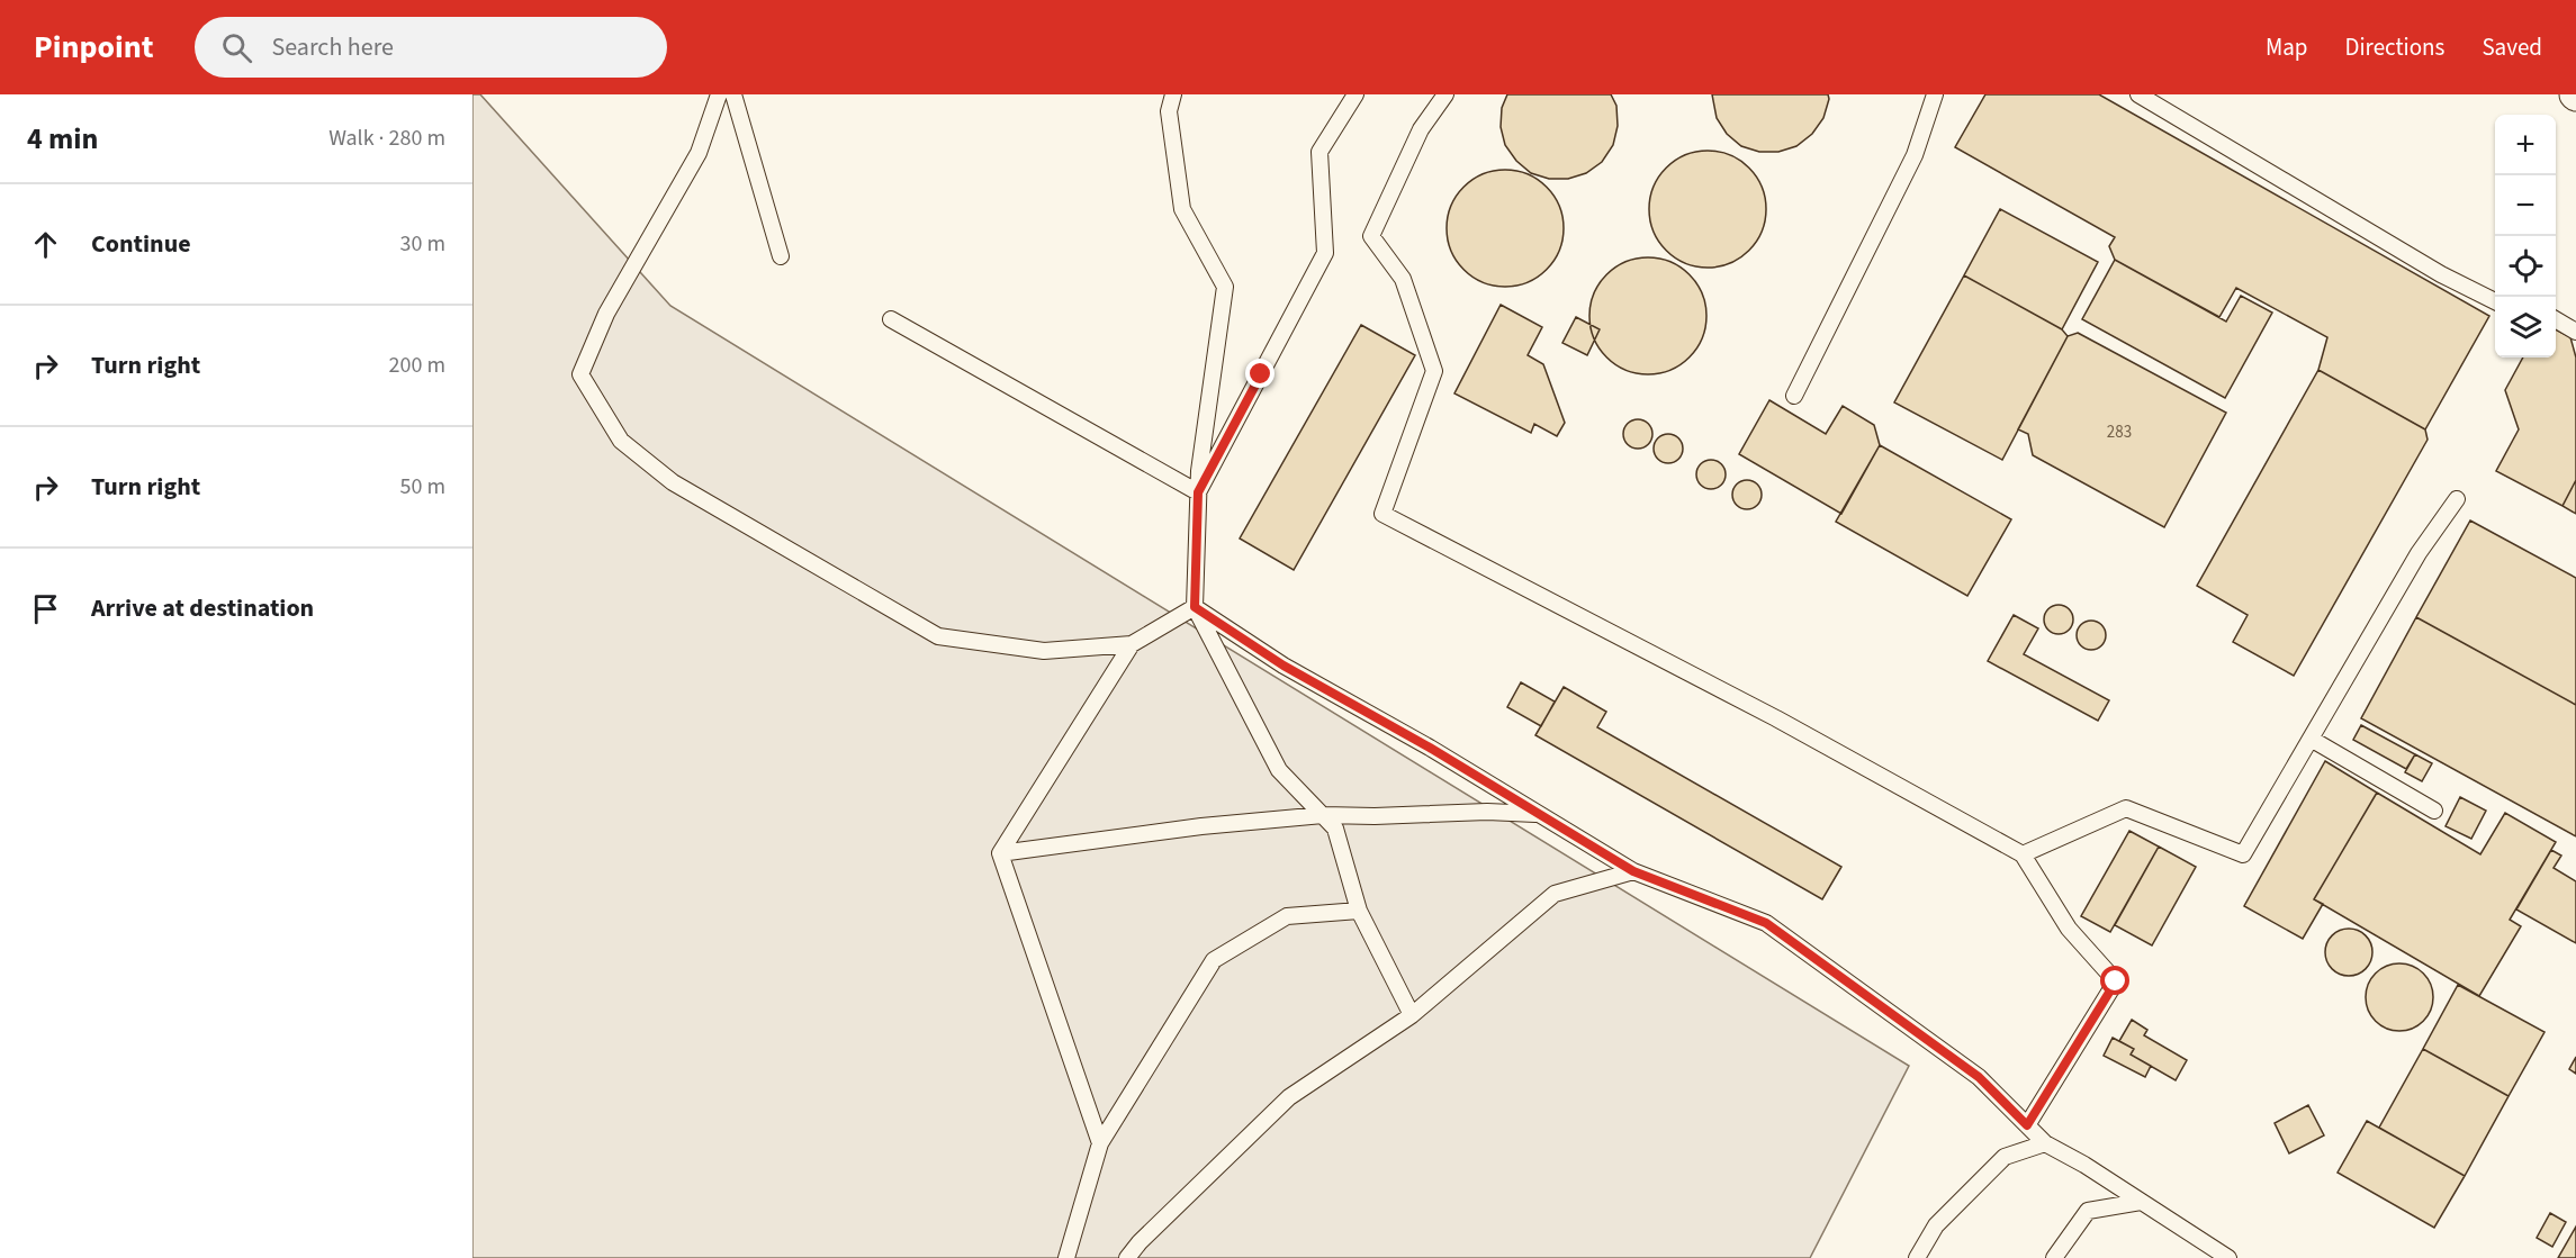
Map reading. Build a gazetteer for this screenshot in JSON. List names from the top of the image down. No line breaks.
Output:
{"house_numbers":["283"],"page":{"header":"Pinpoint","search":"Search here","nav":["Map","Directions","Saved"],"heading":["4 min","Walk · 280 m"],"map_buttons":["+","−"],"list":[["Continue","30 m"],["Turn right","200 m"],["Turn right","50 m"],"Arrive at destination"]}}
